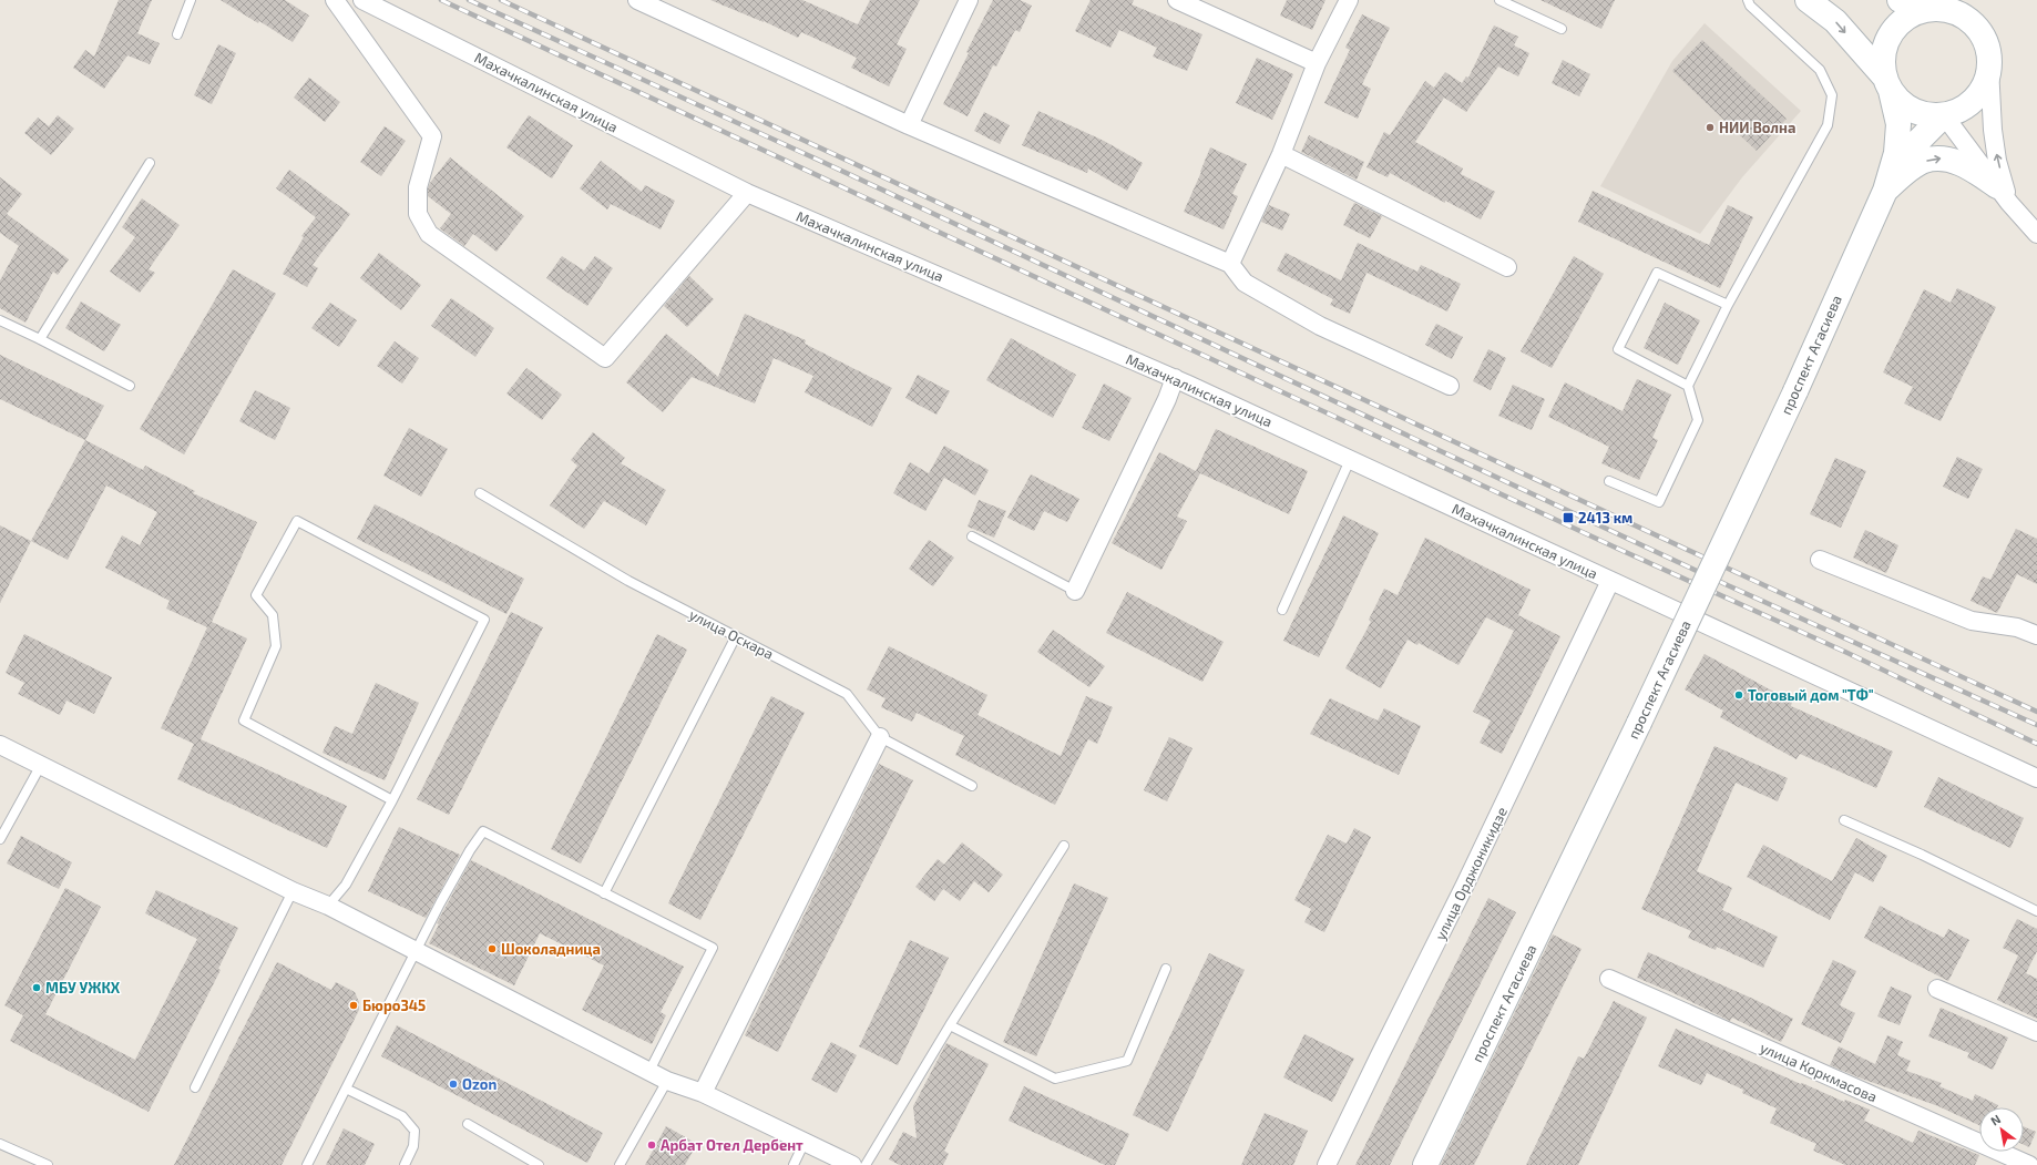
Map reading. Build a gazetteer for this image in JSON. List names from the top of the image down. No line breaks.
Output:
{"streets":{"main road":["проспект Агасиева"],"street":["Махачкалинская улица","улица Орджоникидзе","улица Коркмасова"],"lane":["улица Оскара"]},"crossings":[["Махачкалинская улица","улица Орджоникидзе"]],"places":{"other":["НИИ Волна","Тоговый дом \"ТФ\"","Шоколадница","МБУ УЖКХ","Бюро345","Ozon","Арбат Отел Дербент"],"transit":["2413 км"]},"north":"top left"}
